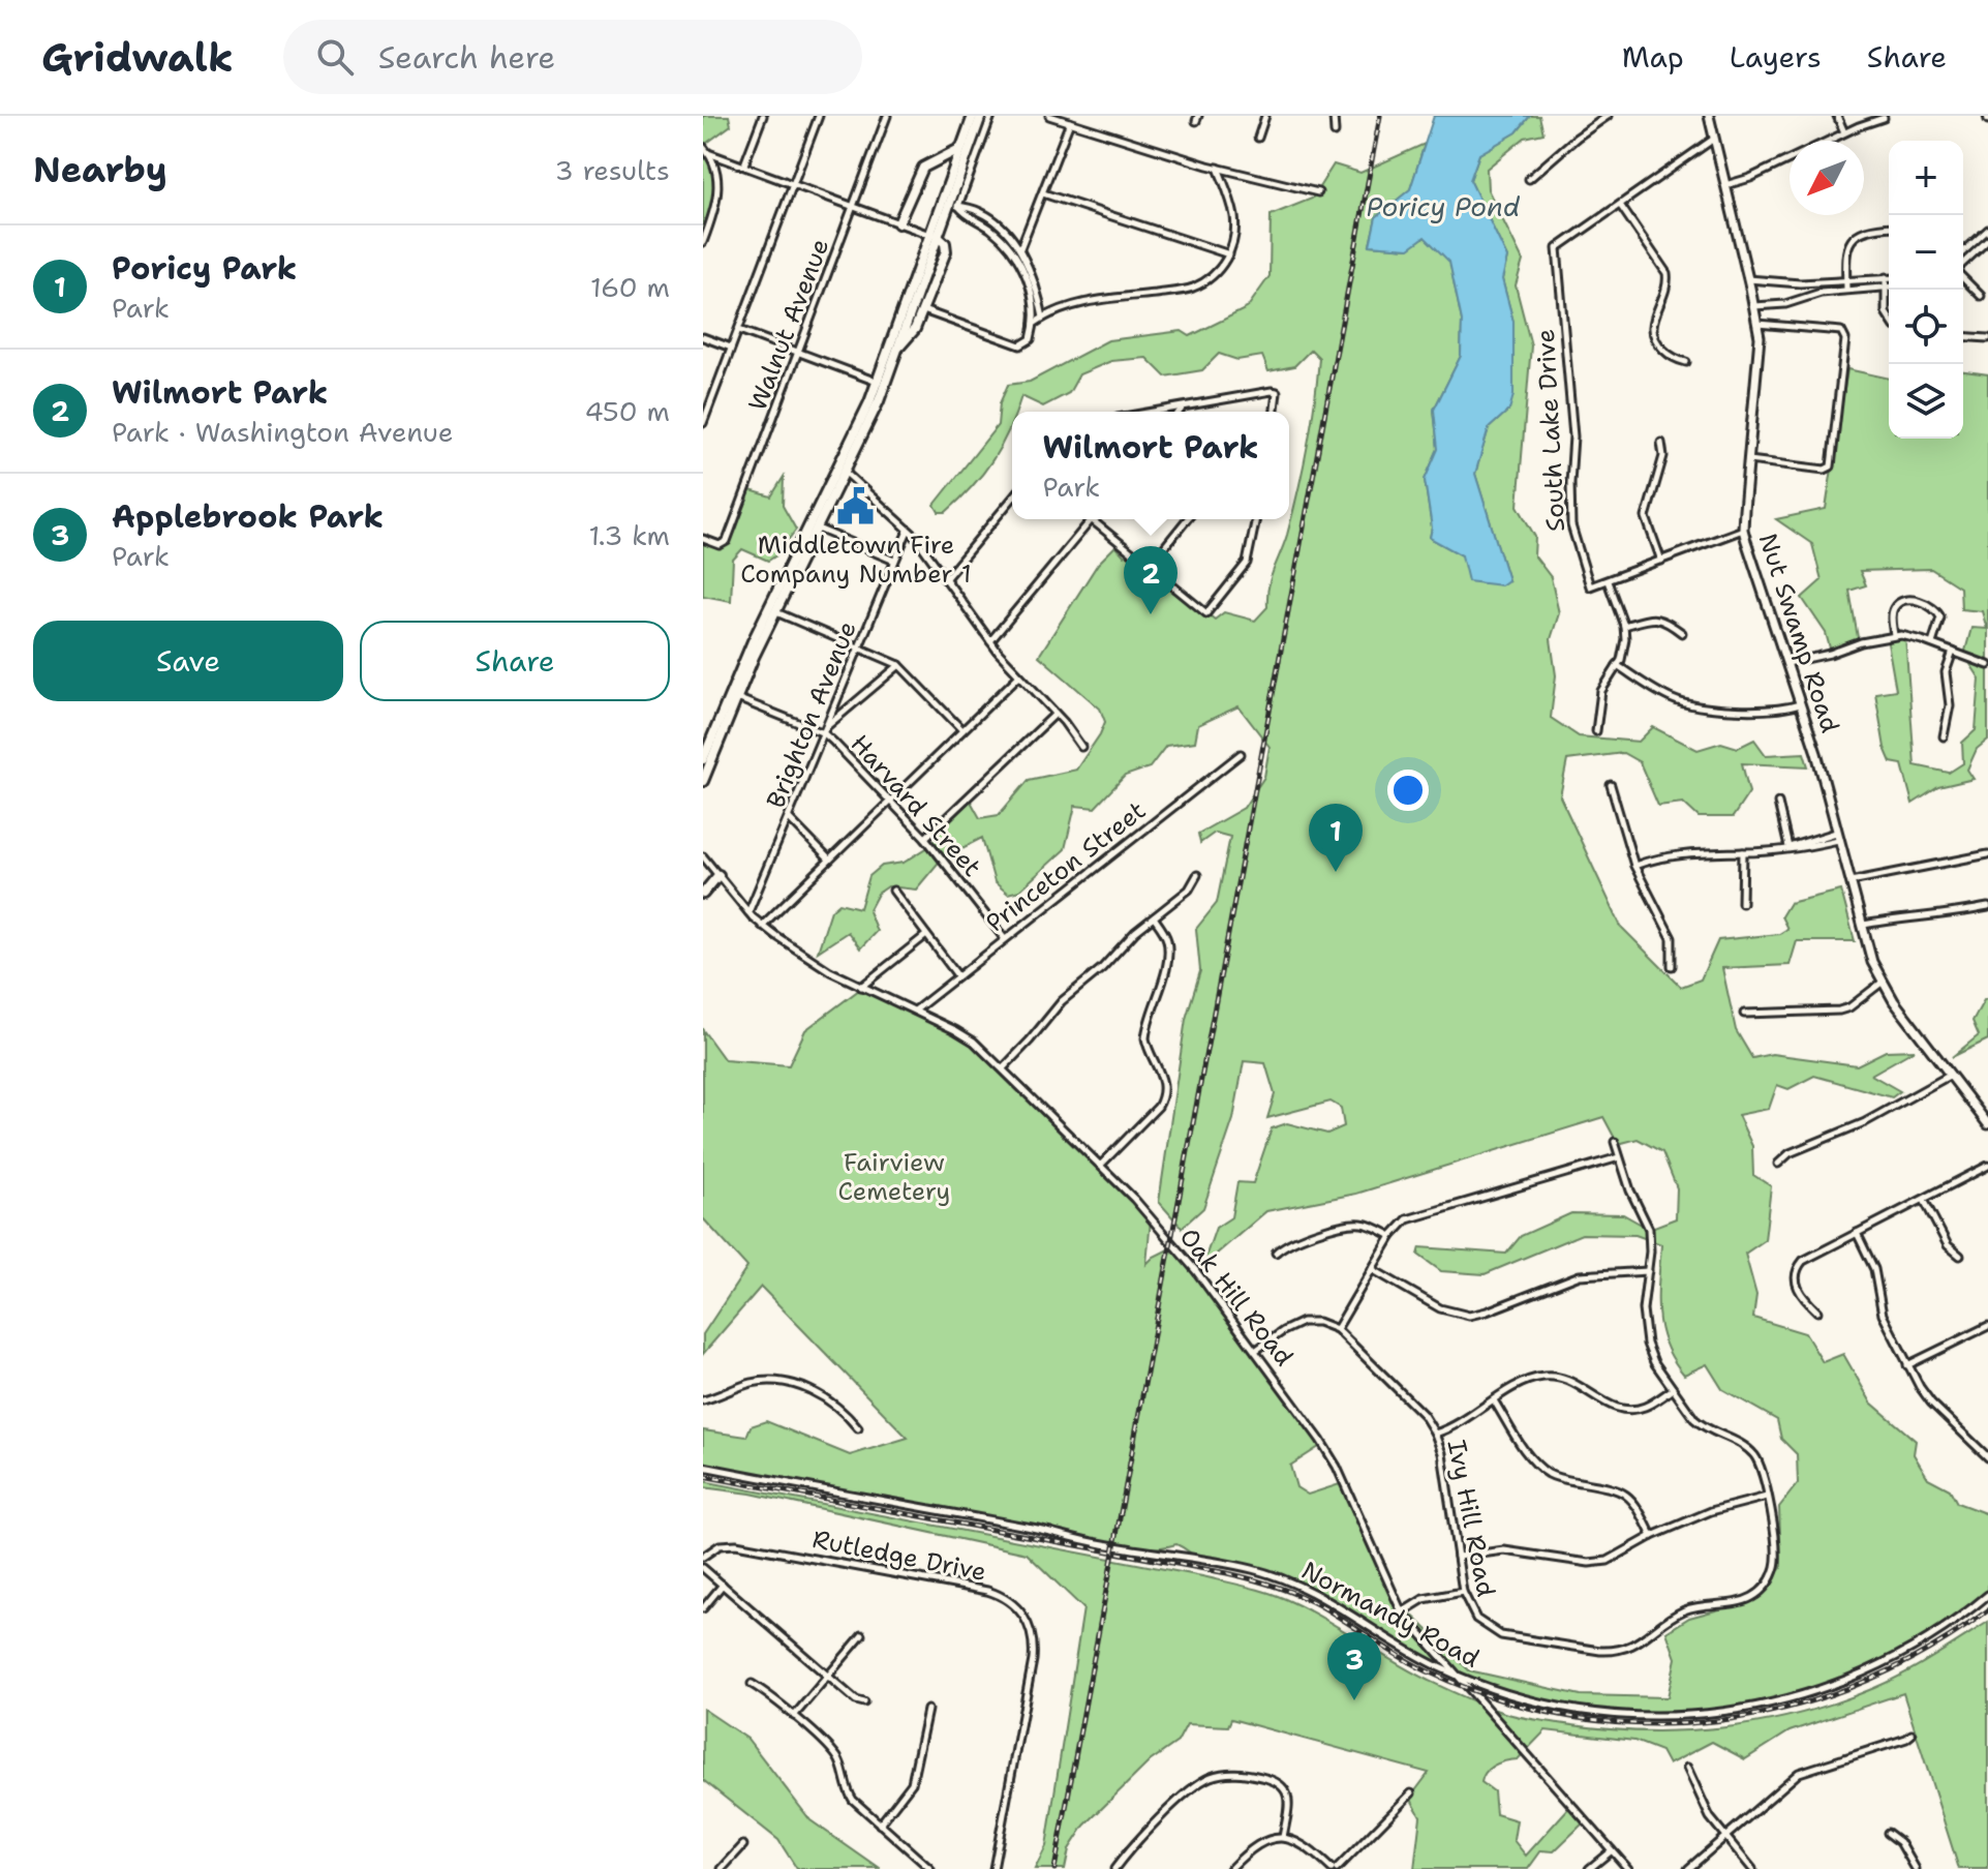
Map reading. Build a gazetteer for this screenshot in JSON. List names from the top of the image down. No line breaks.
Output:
{"streets":{"main road":["Nut Swamp Road"],"street":["Walnut Avenue","South Lake Drive","Brighton Avenue","Harvard Street","Princeton Street","Oak Hill Road","Ivy Hill Road","Rutledge Drive","Normandy Road"]},"crossings":[["South Lake Drive","Nut Swamp Road"],["Brighton Avenue","Harvard Street"],["Brighton Avenue","Oak Hill Road"],["Harvard Street","Princeton Street"],["Princeton Street","Oak Hill Road"],["Oak Hill Road","Normandy Road"]],"water":["Poricy Pond"],"parks":["Fairview Cemetery"],"places":{"public building":["Middletown Fire Company Number 1"]},"north":"bottom left","page":{"header":"Gridwalk","search":"Search here","nav":["Map","Layers","Share"],"heading":["Nearby","3 results"],"map_buttons":["+","−"],"list":[{"mark":"1","name":"Poricy Park","note":"Park","value":"160 m"},{"mark":"2","name":"Wilmort Park","note":"Park · Washington Avenue","value":"450 m"},{"mark":"3","name":"Applebrook Park","note":"Park","value":"1.3 km"}],"popup":["Wilmort Park","Park"],"pins":["2","1","3"],"buttons":["Save","Share"]}}
